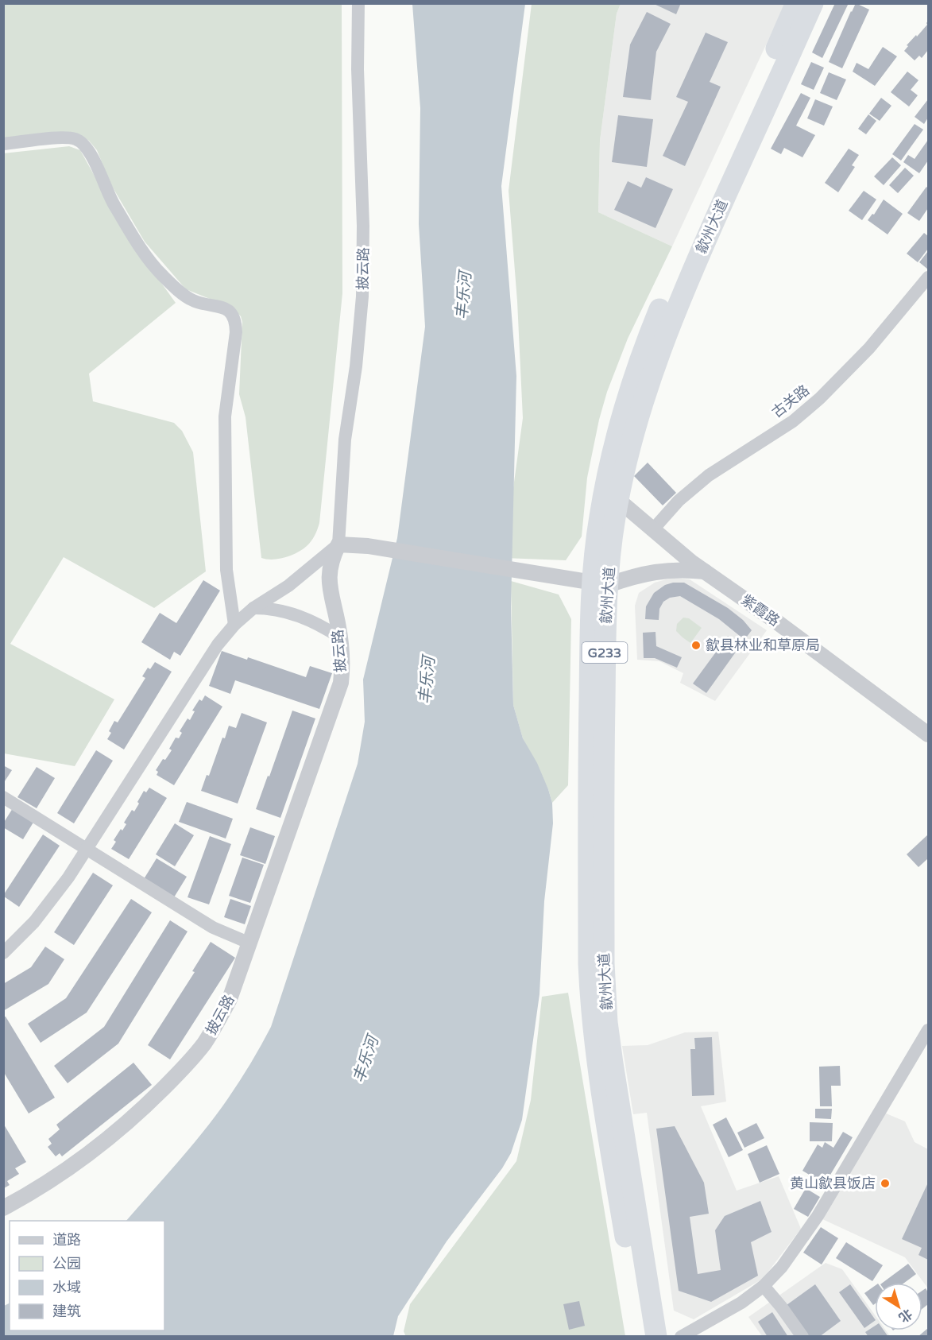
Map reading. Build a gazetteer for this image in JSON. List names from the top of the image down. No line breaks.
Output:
{"streets":{"highway":["歙州大道","G233"],"street":["披云路","古关路","紫霞路"]},"crossings":[["歙州大道","紫霞路"],["古关路","紫霞路"]],"water":["丰乐河"],"places":["歙县林业和草原局","黄山歙县饭店"],"legend":["道路","公园","水域","建筑"],"north":"bottom right"}
